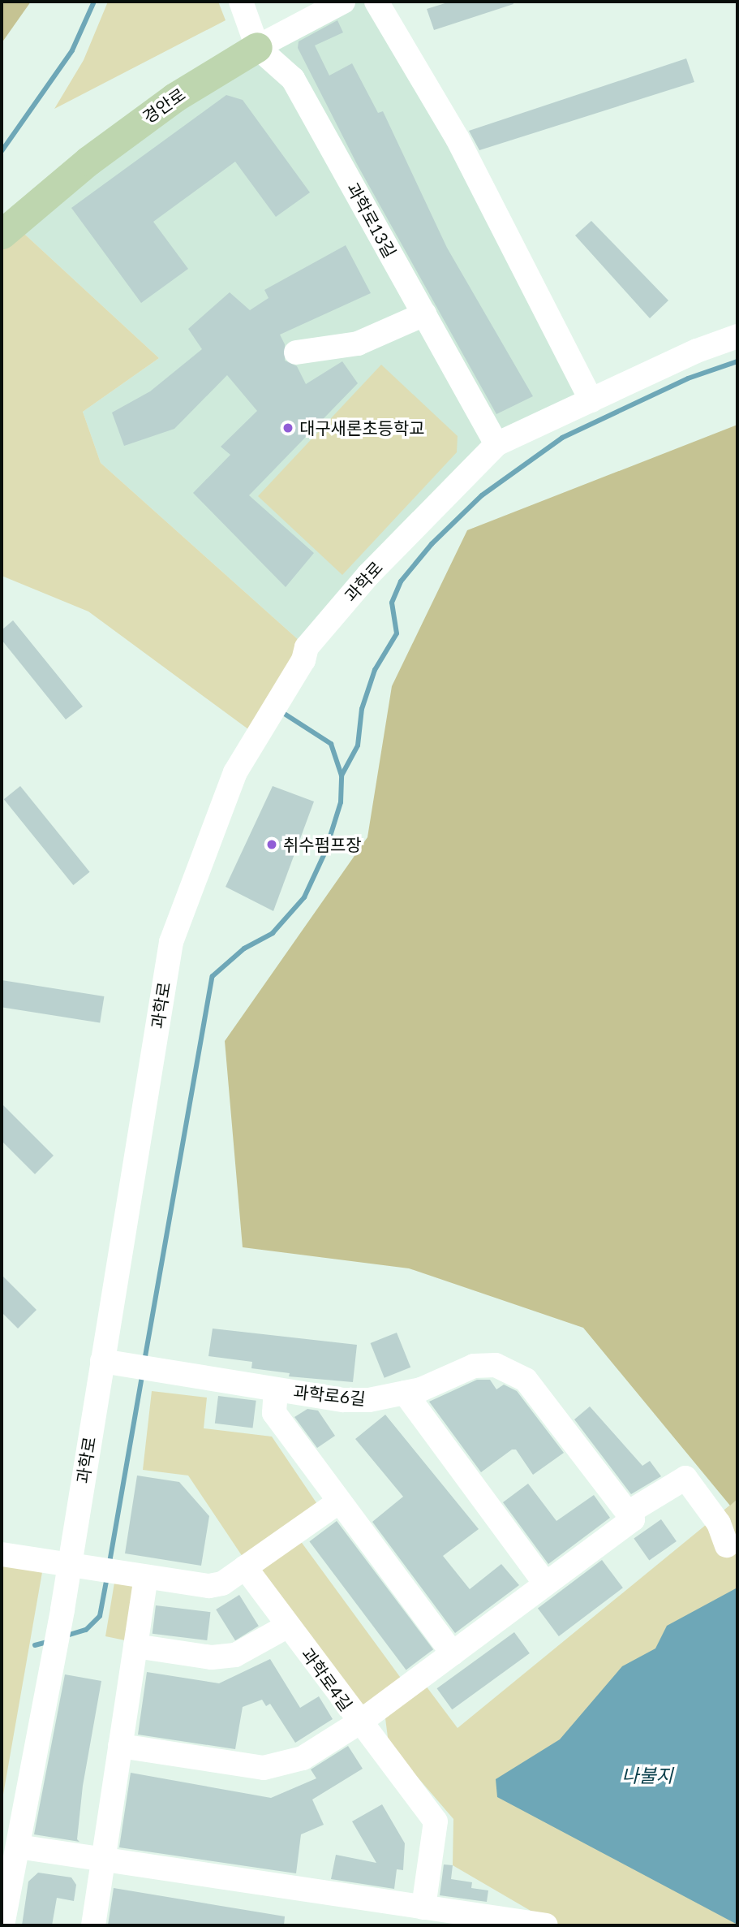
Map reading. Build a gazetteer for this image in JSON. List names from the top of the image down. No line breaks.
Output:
{"streets":{"main road":["경안로"],"street":["과학로13길","과학로","과학로6길","과학로4길"]},"crossings":[["경안로","과학로13길"],["과학로13길","과학로"],["과학로","과학로6길"]],"water":["나불지"],"places":["대구새론초등학교","취수펌프장"]}
